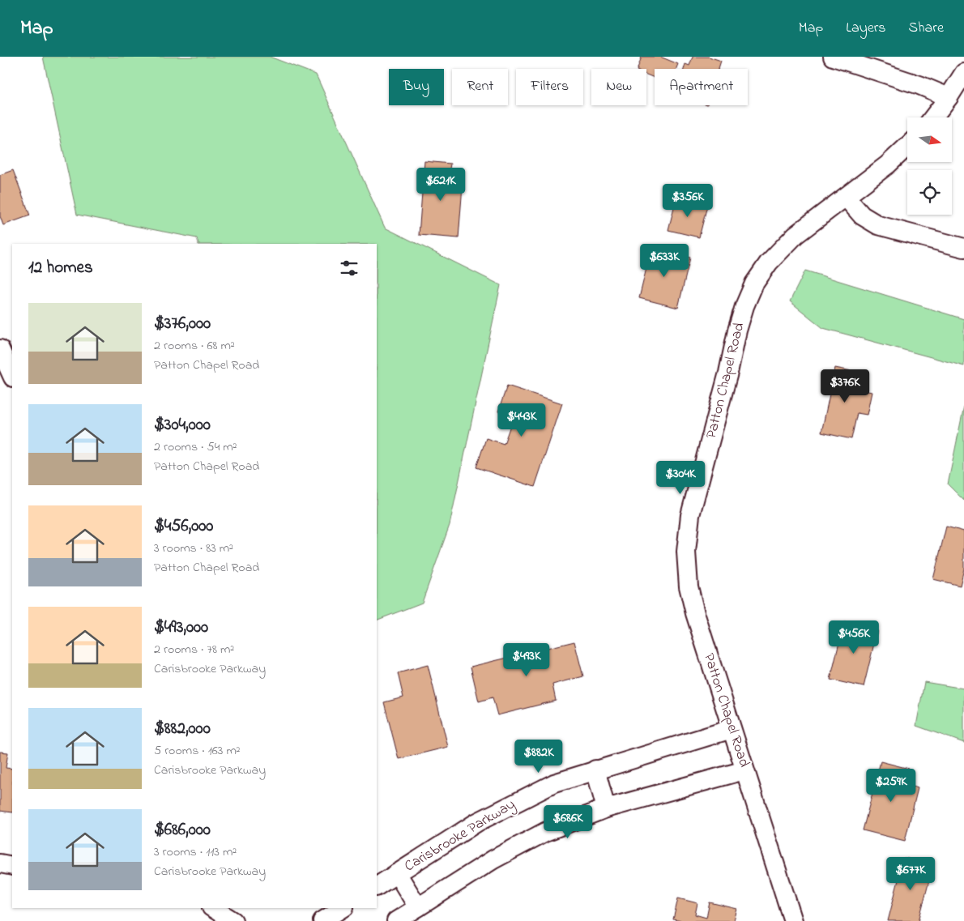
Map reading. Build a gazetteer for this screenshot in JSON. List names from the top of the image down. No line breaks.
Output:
{"streets":{"street":["Patton Chapel Road","Carisbrooke Parkway"]},"crossings":[["Patton Chapel Road","Carisbrooke Parkway"]],"north":"right","page":{"header":"Map","nav":["Map","Layers","Share"],"chip":["Buy","Rent","Filters","New","Apartment"],"price":["$621K","$356K","$633K","$376K","$443K","$304K","$456K","$493K","$882K","$259K","$686K","$677K"],"heading":"12 homes","list":[{"name":"$376,000","note":"2 rooms · 68 m² · Patton Chapel Road"},{"name":"$304,000","note":"2 rooms · 54 m² · Patton Chapel Road"},{"name":"$456,000","note":"3 rooms · 83 m² · Patton Chapel Road"},{"name":"$493,000","note":"2 rooms · 78 m² · Carisbrooke Parkway"},{"name":"$882,000","note":"5 rooms · 163 m² · Carisbrooke Parkway"},{"name":"$686,000","note":"3 rooms · 113 m² · Carisbrooke Parkway"}]}}
